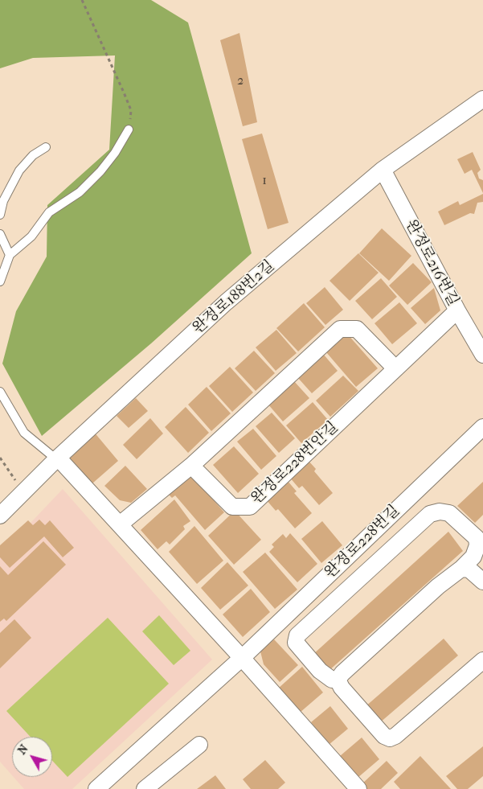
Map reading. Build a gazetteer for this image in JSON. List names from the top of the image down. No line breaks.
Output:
{"streets":{"street":["완정로216번길","완정로188번2길","완정로228번안길","완정로228번길"]},"crossings":[["완정로216번길","완정로188번2길"],["완정로216번길","완정로228번안길"]],"house_numbers":["2","1"],"north":"top left"}
